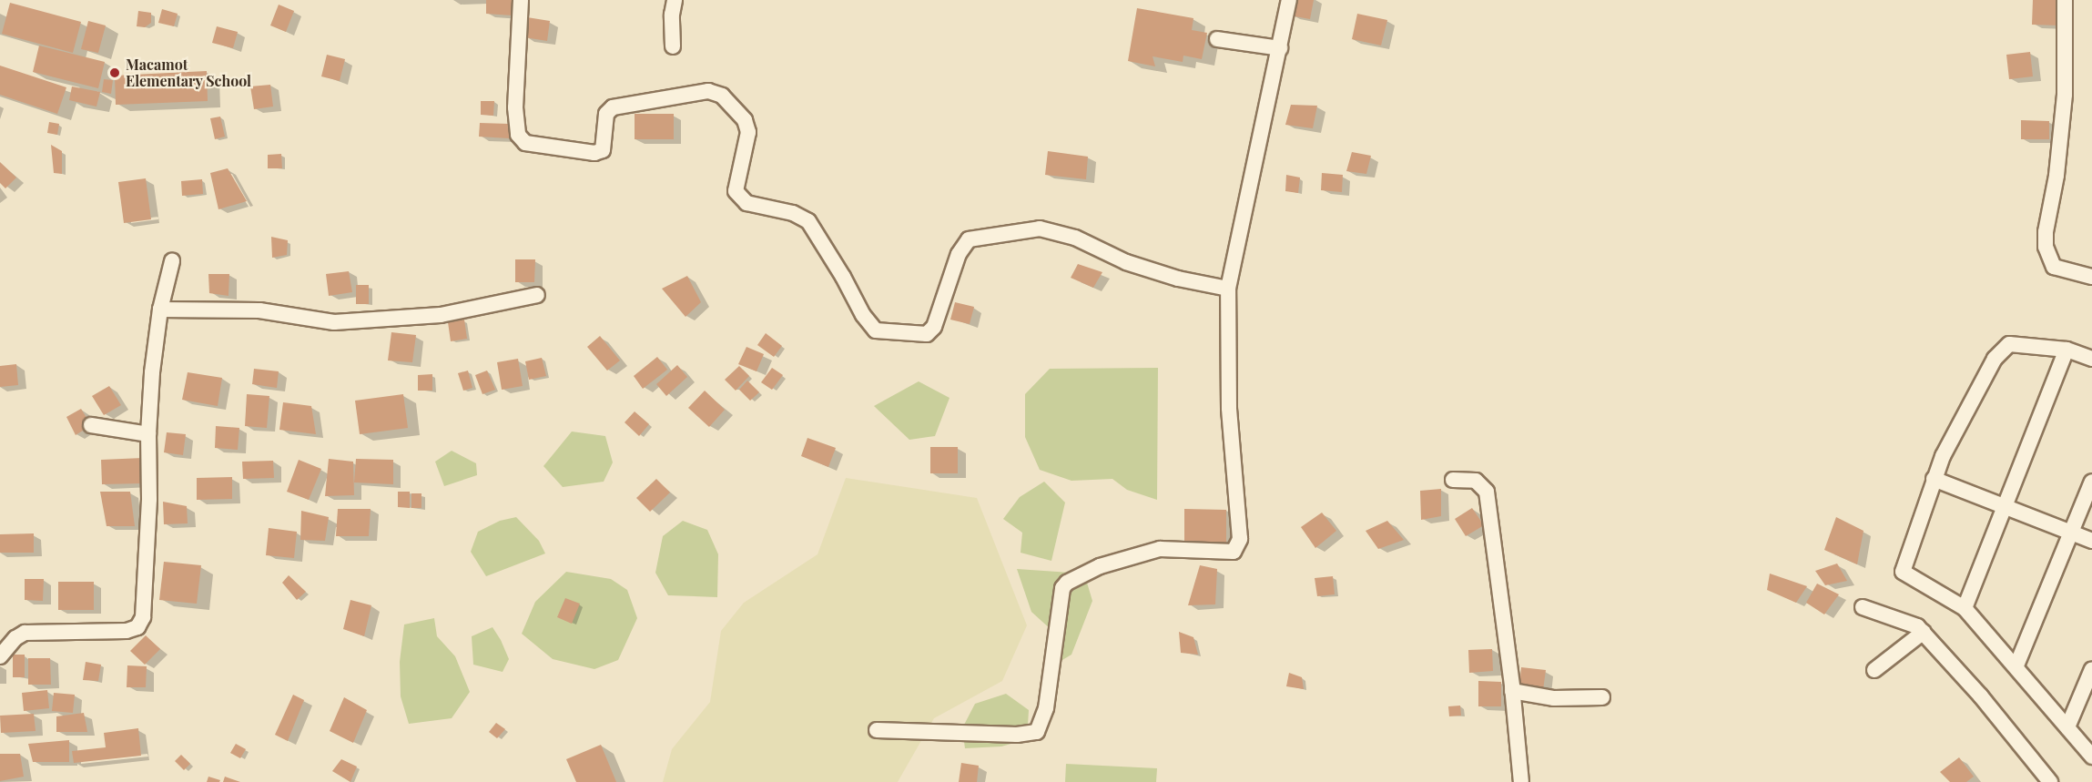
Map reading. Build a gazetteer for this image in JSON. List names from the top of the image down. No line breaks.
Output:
{"places":["Macamot Elementary School"]}
